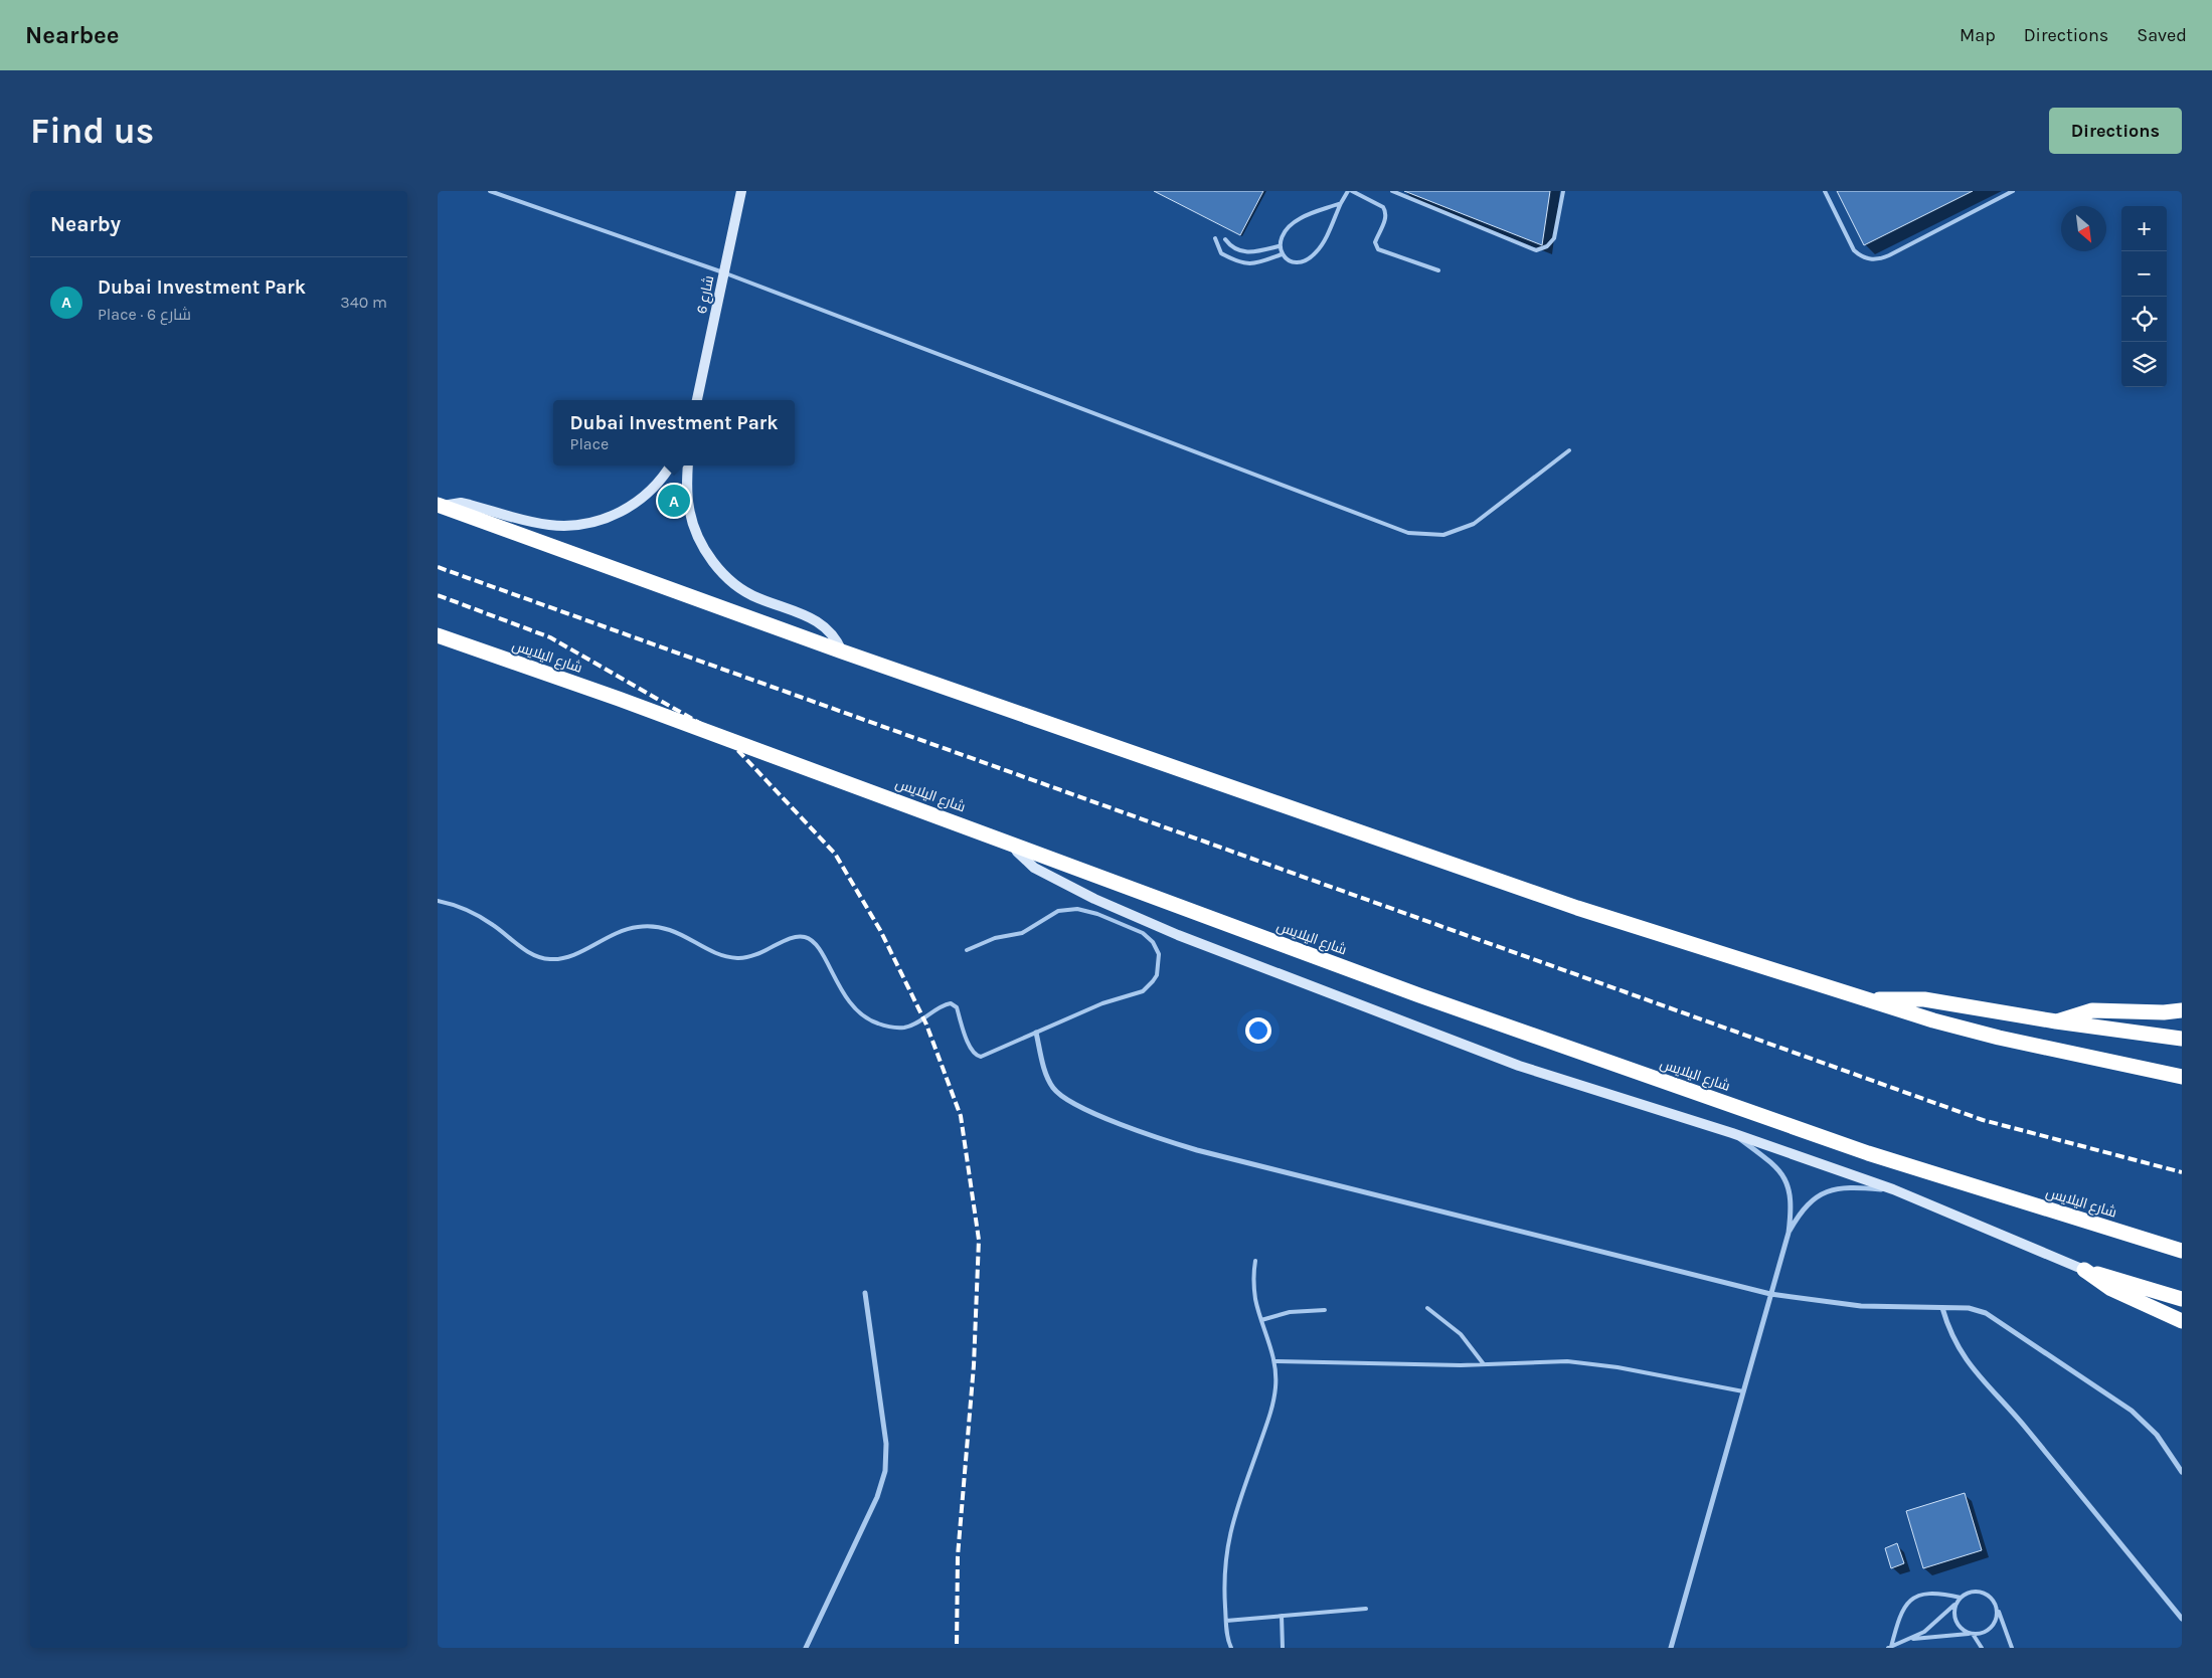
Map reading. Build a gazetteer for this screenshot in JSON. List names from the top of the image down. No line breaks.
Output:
{"streets":{"highway":["شارع اليلايس"],"street":["شارع 6"]},"north":"bottom right","page":{"header":"Nearbee","nav":["Map","Directions","Saved"],"buttons":"Directions","title":"Find us","heading":"Nearby","map_buttons":["+","−"],"list":[{"mark":"A","name":"Dubai Investment Park","note":"Place · شارع 6","value":"340 m"}],"popup":["Dubai Investment Park","Place"],"pins":"A"}}
